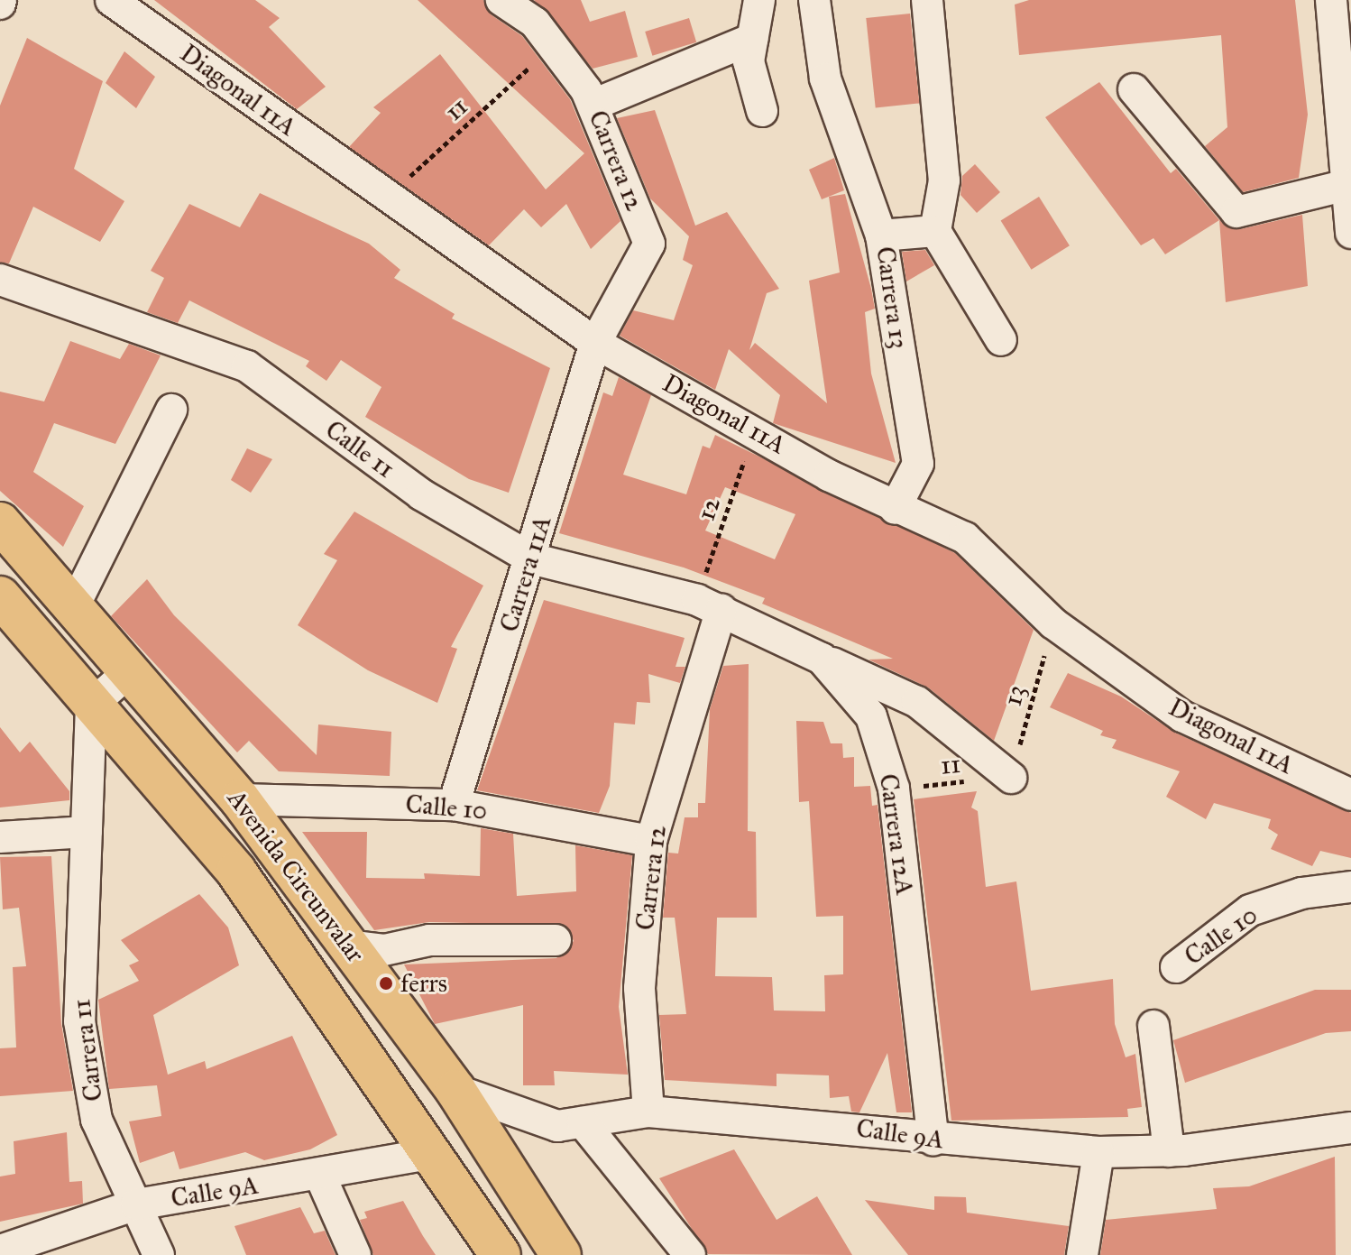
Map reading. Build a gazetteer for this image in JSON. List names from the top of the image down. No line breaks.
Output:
{"streets":{"main road":["Avenida Circunvalar"],"street":["Diagonal 11A","Carrera 12","Carrera 13","Calle 11","Carrera 11A","Calle 10","Carrera 12A","Carrera 11","Calle 9A"],"path":["11","12","13"]},"crossings":[["Diagonal 11A","11"],["Diagonal 11A","Carrera 12"],["Diagonal 11A","Carrera 13"],["Diagonal 11A","12"],["Diagonal 11A","Carrera 11A"],["Diagonal 11A","13"],["11","Carrera 12"],["11","13"],["11","Carrera 12A"],["Carrera 12","Calle 11"],["Carrera 12","12"],["Carrera 12","Carrera 11A"],["Carrera 12","Calle 10"],["Carrera 12","Carrera 12A"],["Carrera 12","Calle 9A"],["Calle 11","12"],["Calle 11","Carrera 11A"],["Calle 11","Carrera 12A"],["12","Carrera 12A"],["Carrera 11A","Calle 10"],["Calle 10","Avenida Circunvalar"],["Carrera 12A","Calle 9A"],["Avenida Circunvalar","Calle 9A"],["Carrera 11","Calle 9A"]],"places":["ferrs"]}
